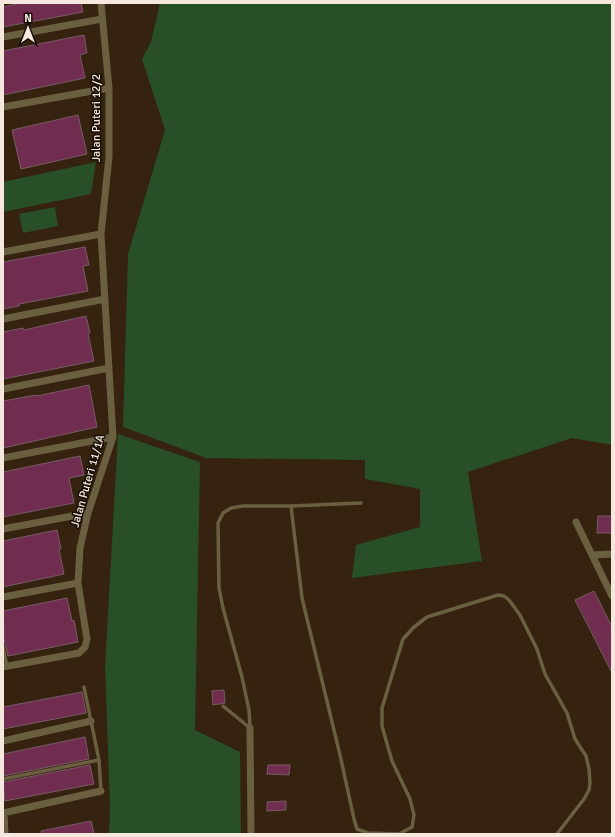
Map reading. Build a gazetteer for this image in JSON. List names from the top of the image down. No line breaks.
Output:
{"streets":{"street":["Jalan Puteri 12/2","Jalan Puteri 11/1A"]},"crossings":[["Jalan Puteri 12/2","Jalan Puteri 11/1A"]],"north":"top"}
